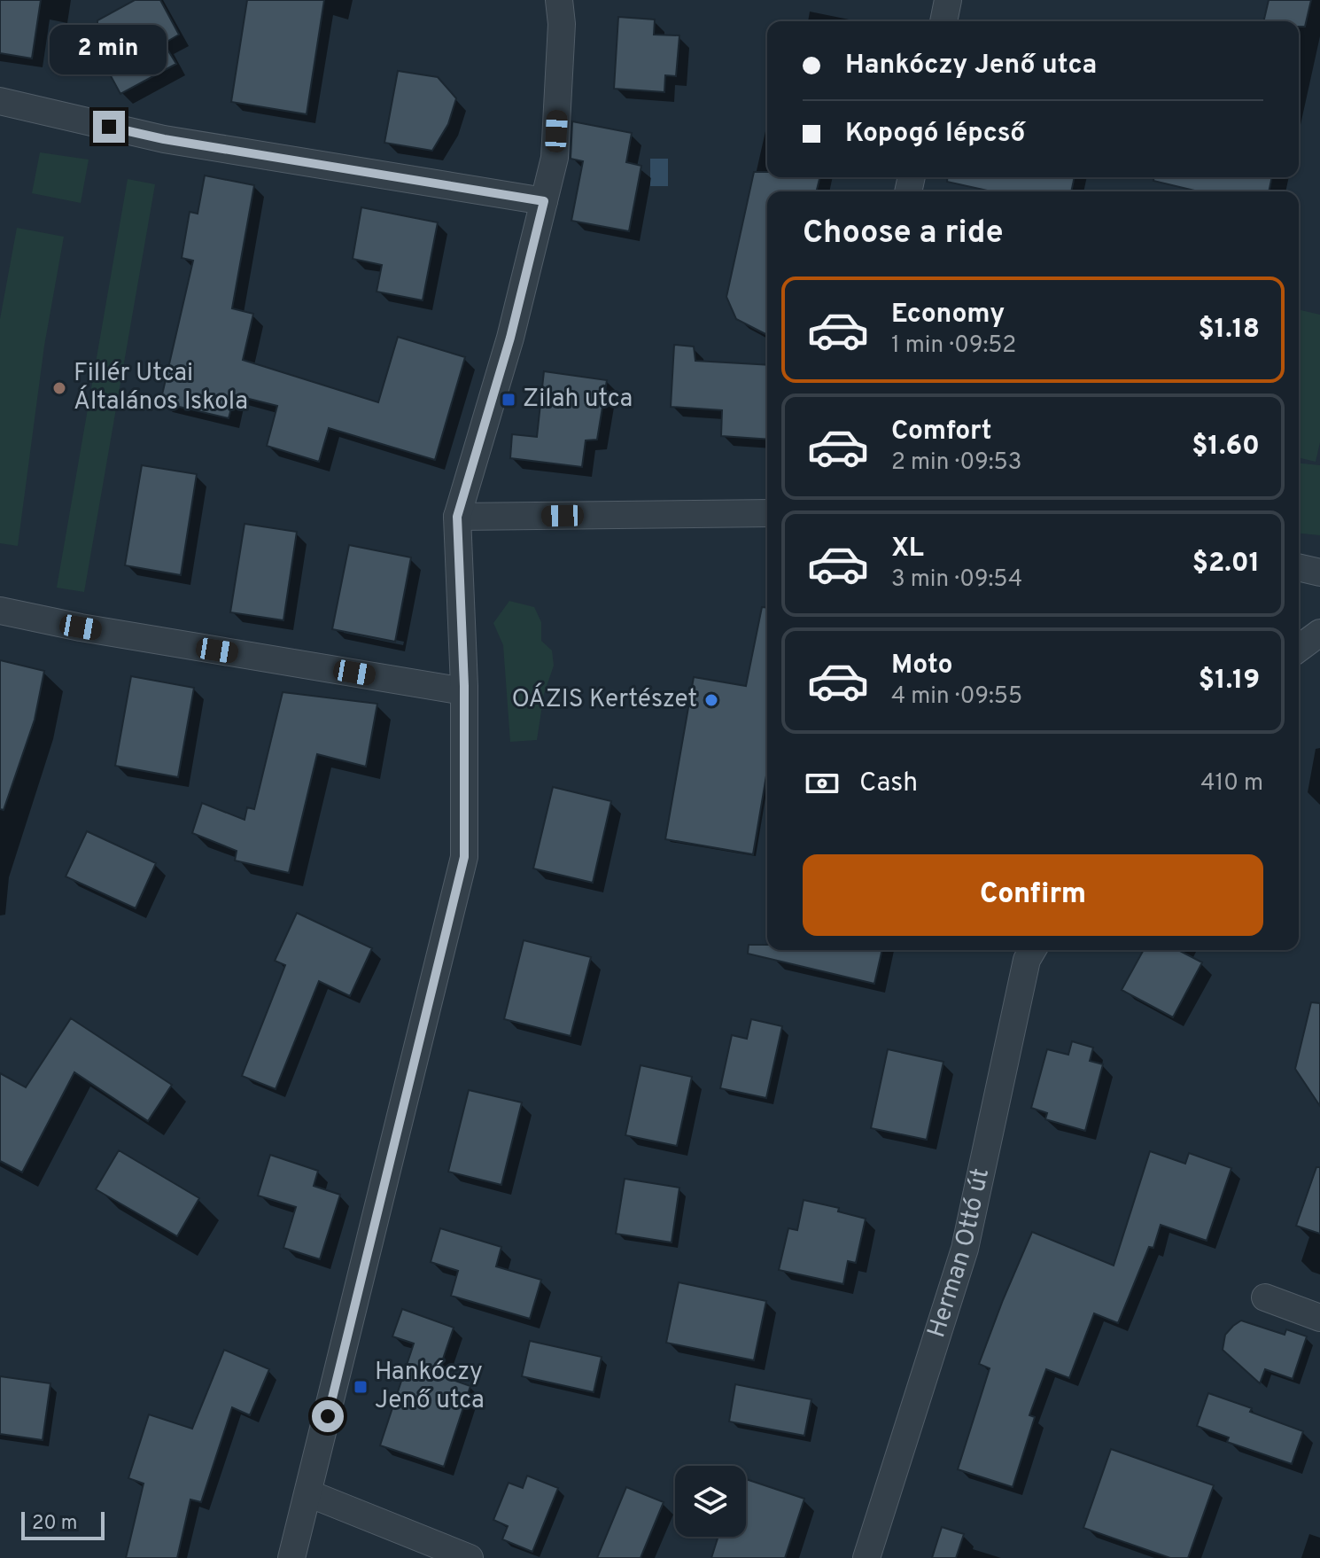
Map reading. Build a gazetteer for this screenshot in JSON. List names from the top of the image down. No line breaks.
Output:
{"streets":{"street":["Herman Ottó út"]},"places":{"other":["Fillér Utcai Általános Iskola","OÁZIS Kertészet"],"transit":["Zilah utca","Hankóczy Jenő utca"]},"scale_bar":"20 m","page":{"banner":["Hankóczy Jenő utca","Kopogó lépcső"],"bubble":"2 min","heading":"Choose a ride","list":[{"name":"Economy","note":"1 min · 09:52","value":"$1.18"},{"name":"Comfort","note":"2 min · 09:53","value":"$1.60"},{"name":"XL","note":"3 min · 09:54","value":"$2.01"},{"name":"Moto","note":"4 min · 09:55","value":"$1.19"}],"pay":["Cash","410 m"],"buttons":"Confirm","scale":"20 m"}}
